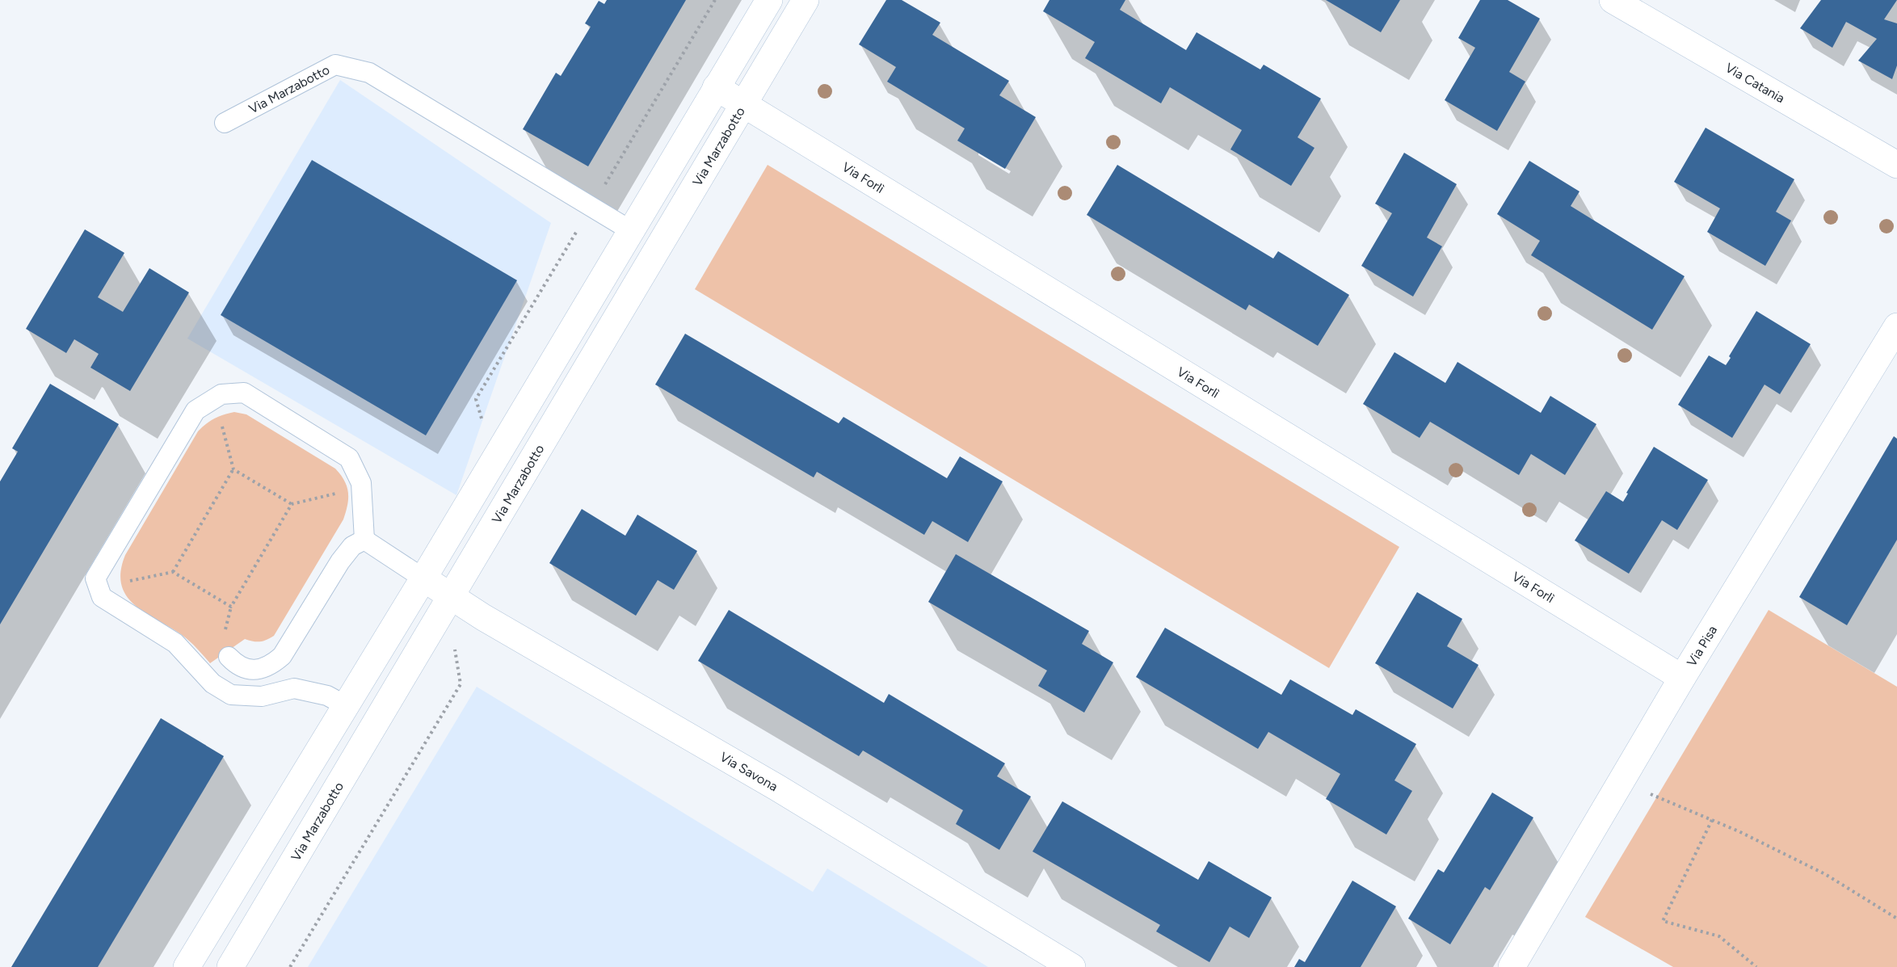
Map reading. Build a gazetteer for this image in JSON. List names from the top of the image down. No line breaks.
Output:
{"streets":{"street":["Via Catania","Via Marzabotto","Via Forlì","Via Pisa","Via Savona"]},"crossings":[["Via Marzabotto","Via Forlì"],["Via Marzabotto","Via Savona"],["Via Forlì","Via Pisa"]]}
